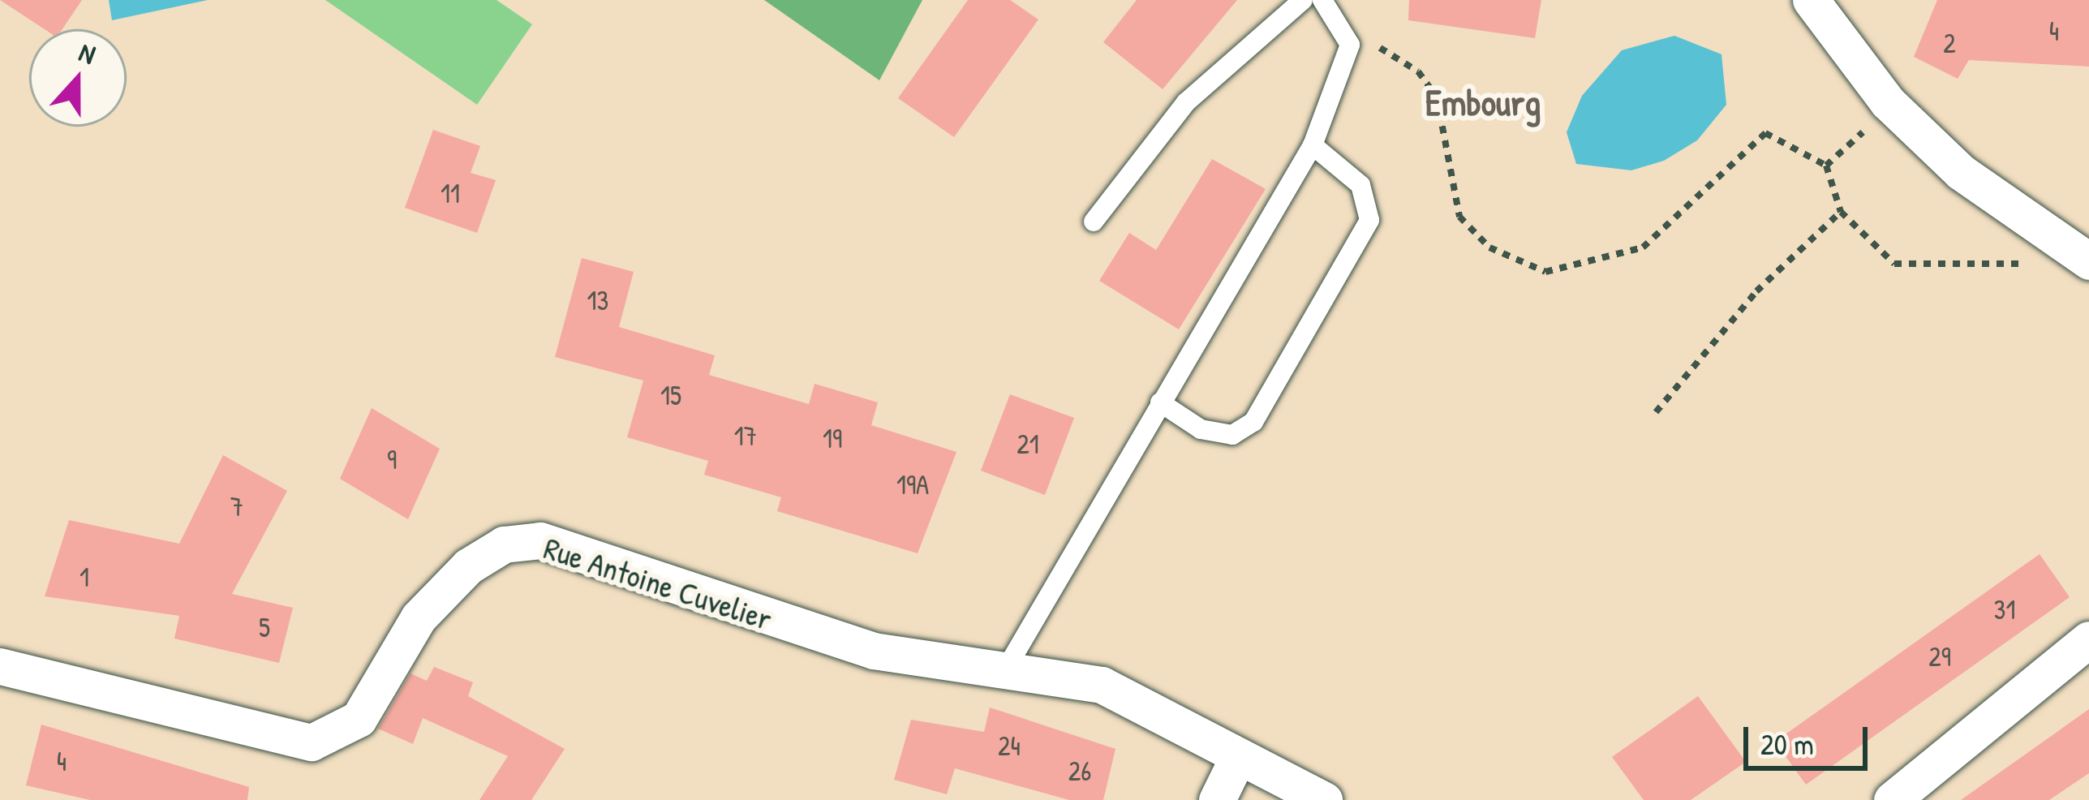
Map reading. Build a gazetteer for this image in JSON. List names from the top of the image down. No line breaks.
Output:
{"streets":{"street":["Rue Antoine Cuvelier"]},"districts":["Embourg"],"house_numbers":["4","2","11","13","15","17","19","21","9","19A","7","1","31","5","29","24","4","26"],"scale_bar":"20 m","north":"top"}
